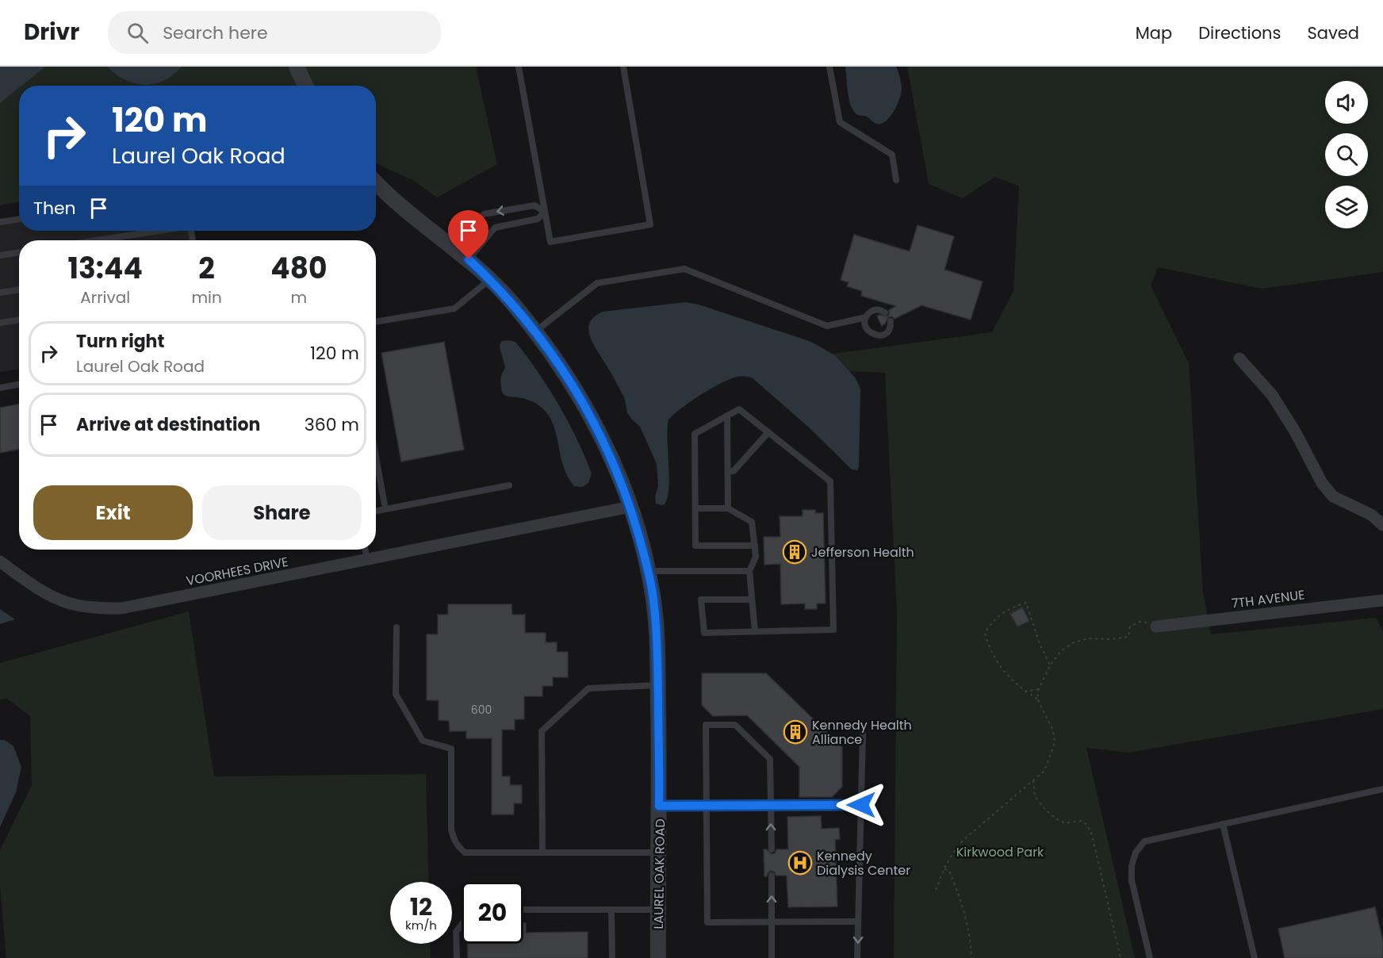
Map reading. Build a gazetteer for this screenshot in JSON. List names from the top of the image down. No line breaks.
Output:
{"streets":{"street":["VOORHEES DRIVE","7TH AVENUE","LAUREL OAK ROAD"]},"crossings":[["VOORHEES DRIVE","LAUREL OAK ROAD"]],"parks":["Kirkwood Park"],"places":{"building":["Jefferson Health","Kennedy Health Alliance"],"hospital":["Kennedy Dialysis Center"]},"house_numbers":["600"],"page":{"header":"Drivr","search":"Search here","nav":["Map","Directions","Saved"],"turn":["120 m","Laurel Oak Road"],"then":"Then","eta":["13:44","Arrival","2","min","480","m"],"list":[{"name":"Turn right","note":"Laurel Oak Road","value":"120 m"},{"name":"Arrive at destination","value":"360 m"}],"buttons":["Exit","Share"],"speed":"12 km/h","limit":"20"}}
